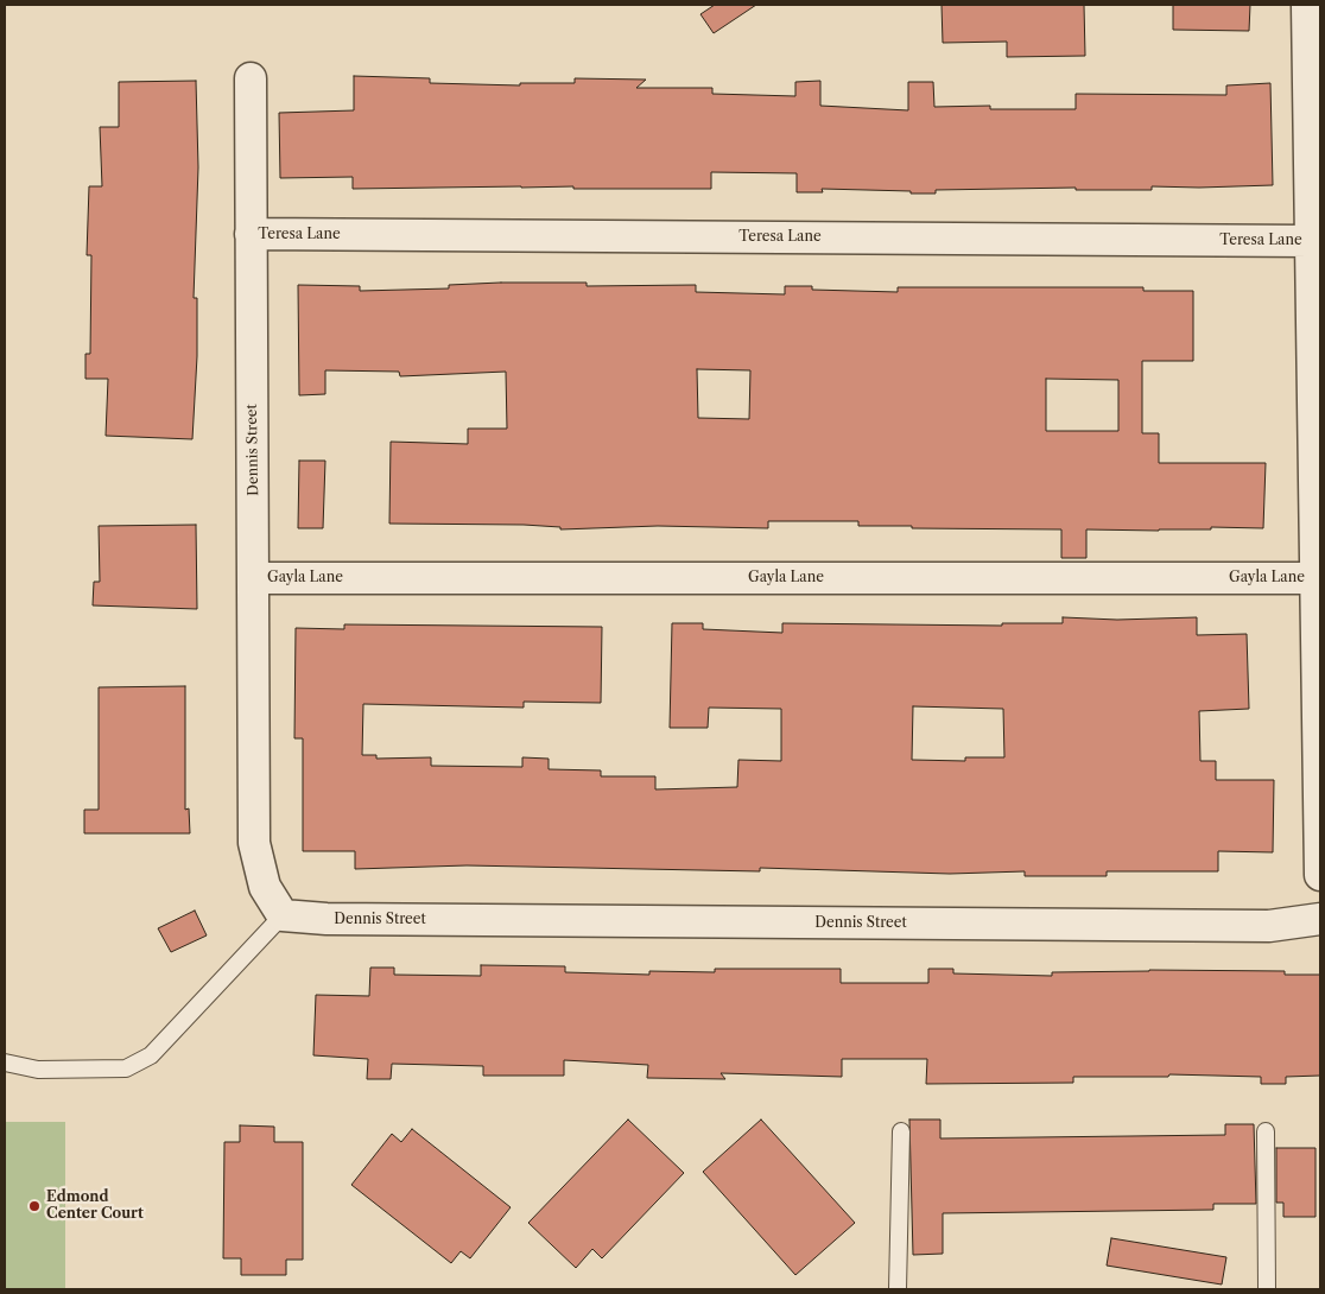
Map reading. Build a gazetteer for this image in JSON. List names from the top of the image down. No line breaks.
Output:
{"streets":{"street":["Teresa Lane","Dennis Street","Gayla Lane"]},"crossings":[["Teresa Lane","Dennis Street"],["Dennis Street","Gayla Lane"]],"places":["Edmond Center Court"]}
